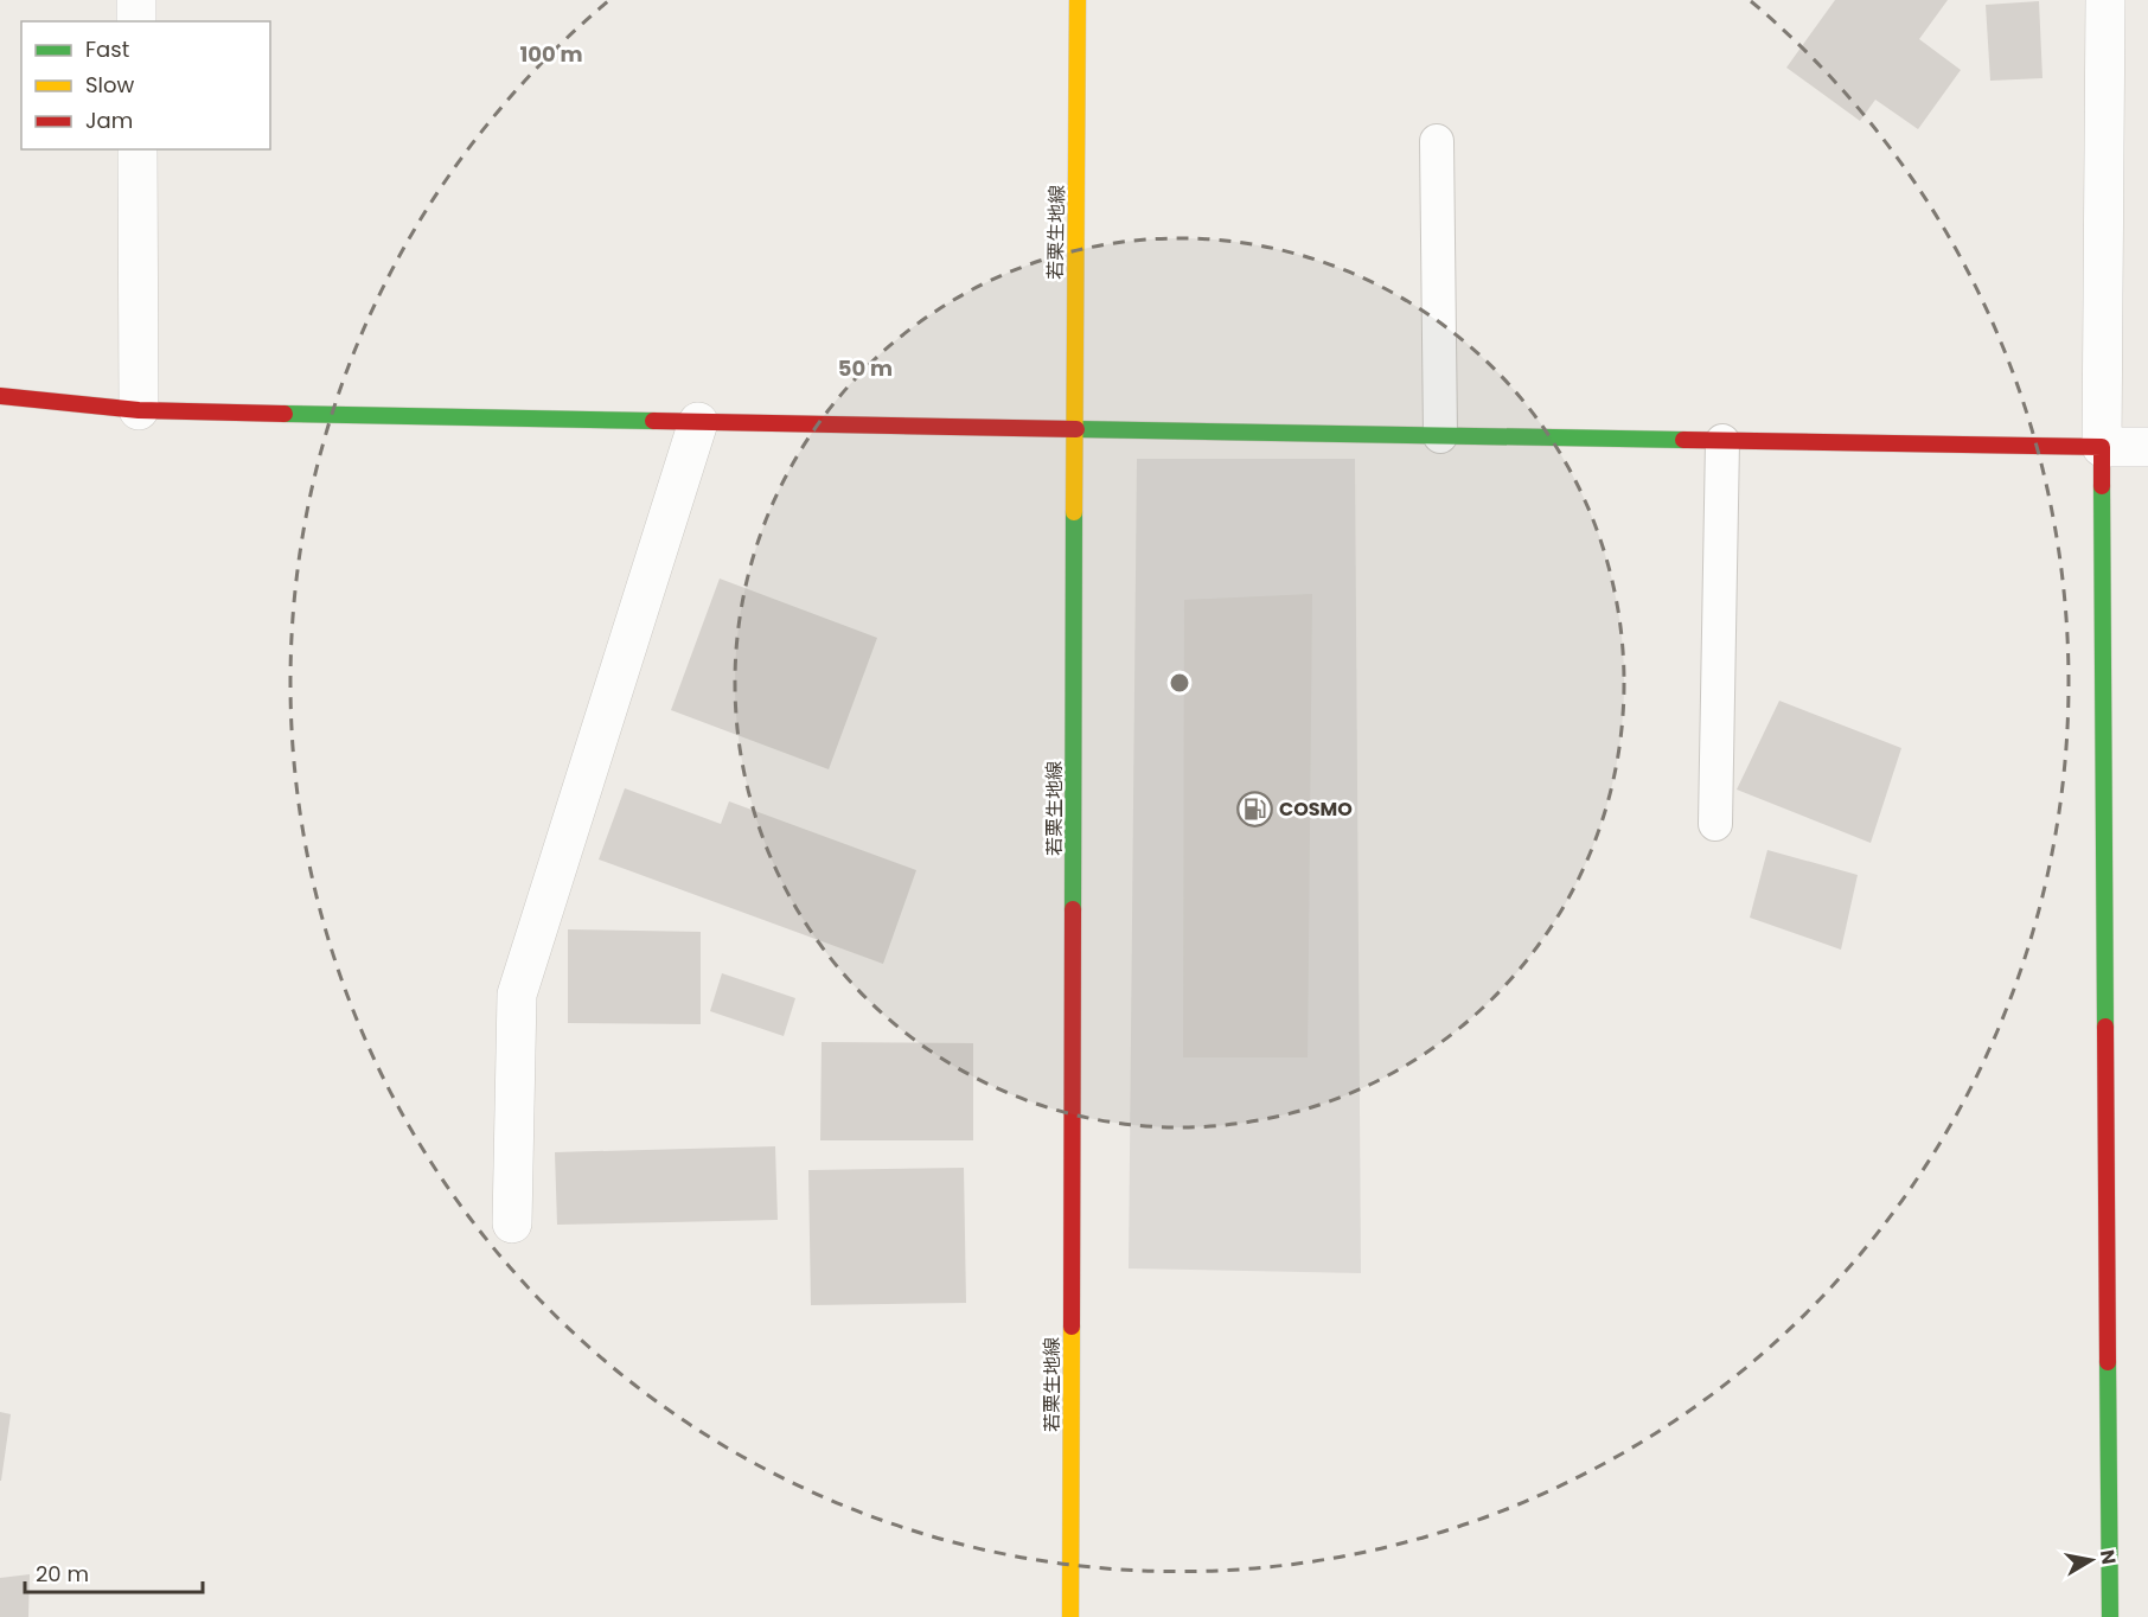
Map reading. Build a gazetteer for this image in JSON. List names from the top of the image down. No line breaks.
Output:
{"streets":{"street":["若栗生地線"]},"places":{"fuel station":["COSMO"]},"legend":["Fast","Slow","Jam"],"scale_bar":"20 m","north":"right","rings":["100 m","50 m"]}
